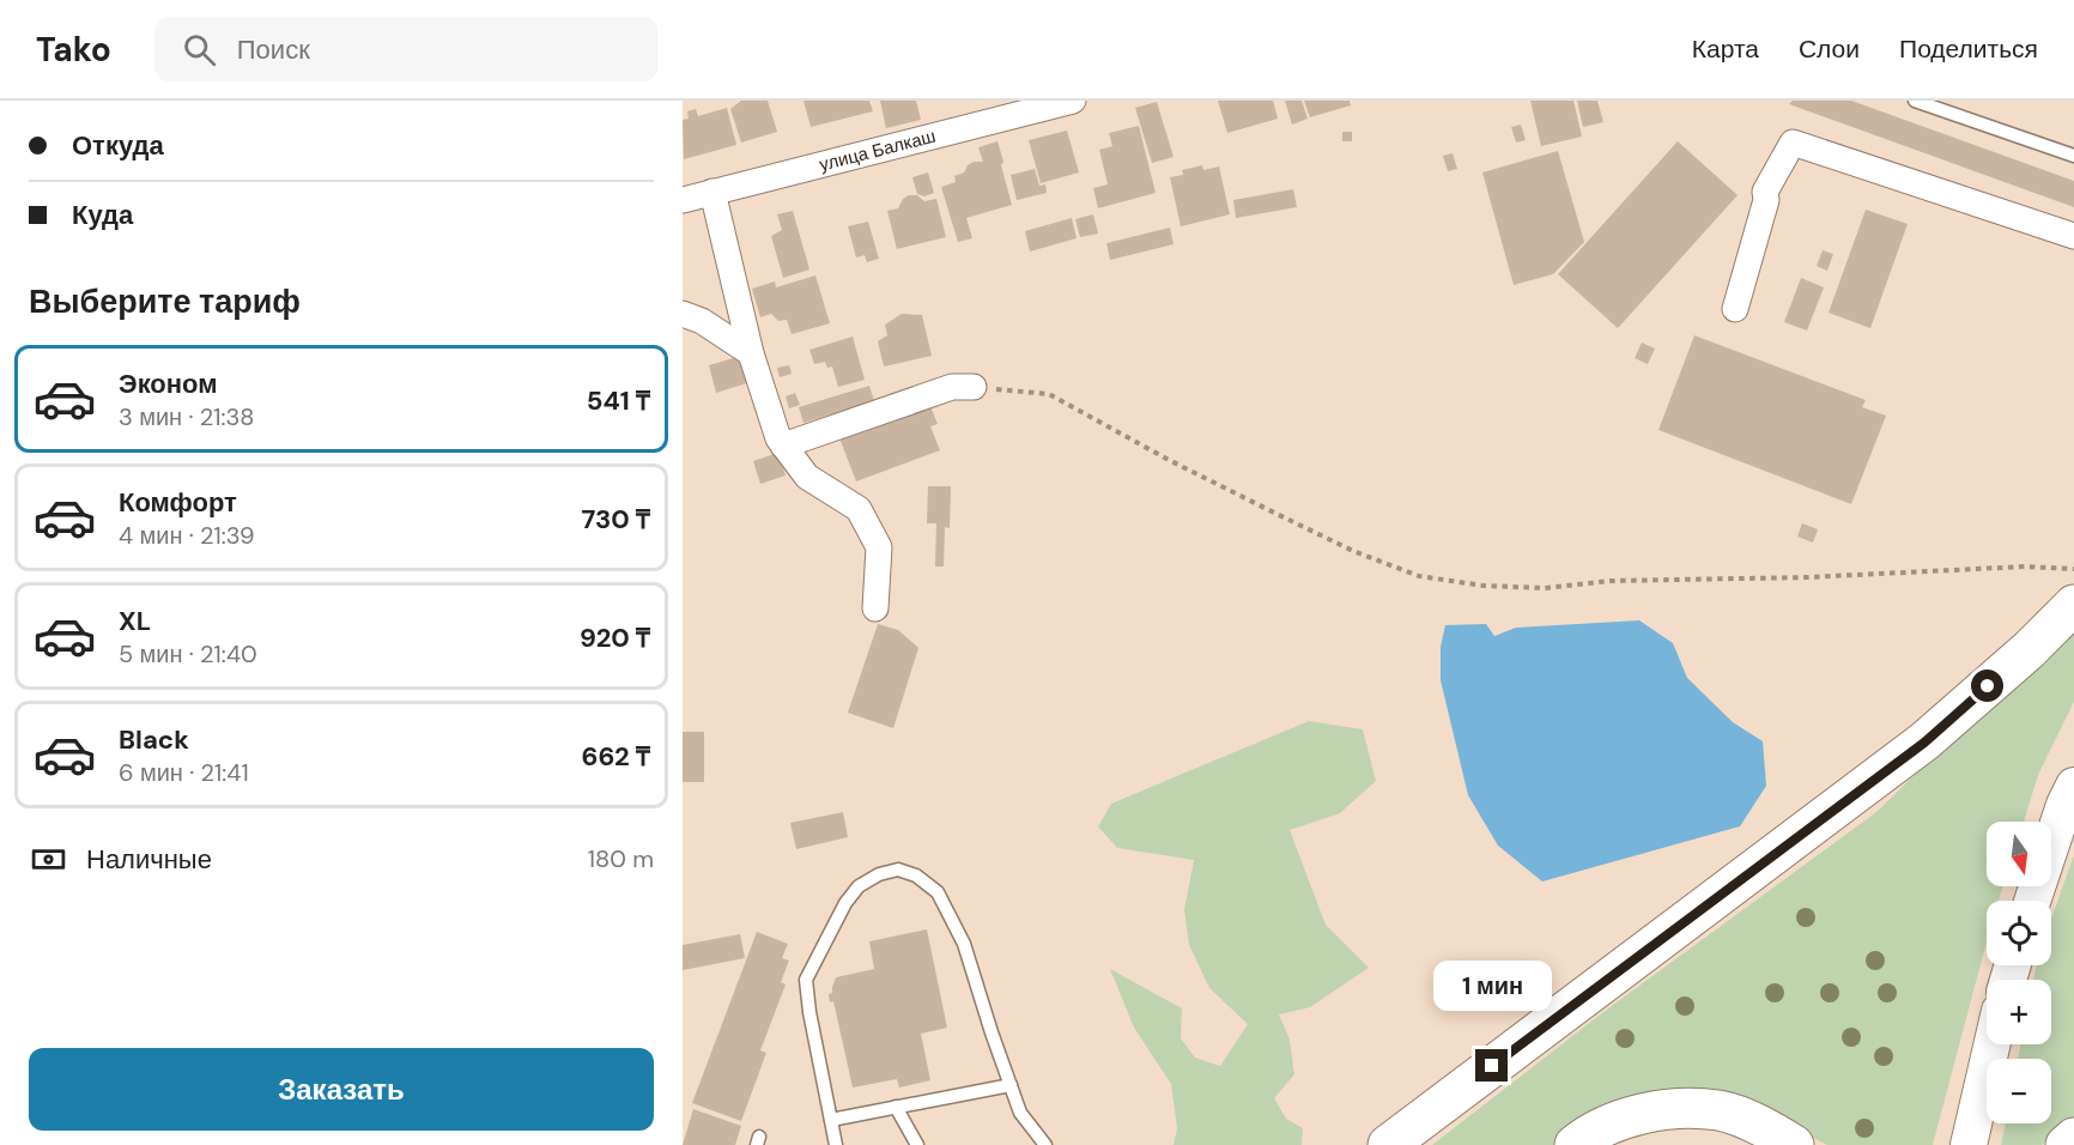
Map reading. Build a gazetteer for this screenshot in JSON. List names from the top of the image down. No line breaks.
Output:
{"streets":{"street":["улица Балкаш"]},"north":"bottom","page":{"header":"Tako","search":"Поиск","nav":["Карта","Слои","Поделиться"],"banner":["Откуда","Куда"],"heading":"Выберите тариф","list":[{"name":"Эконом","note":"3 мин · 21:38","value":"541 ₸"},{"name":"Комфорт","note":"4 мин · 21:39","value":"730 ₸"},{"name":"XL","note":"5 мин · 21:40","value":"920 ₸"},{"name":"Black","note":"6 мин · 21:41","value":"662 ₸"}],"pay":["Наличные","180 m"],"map_buttons":["+","−"],"bubble":"1 мин","buttons":"Заказать"}}
